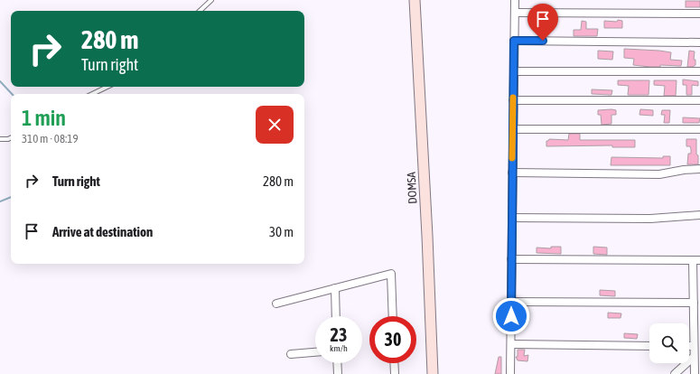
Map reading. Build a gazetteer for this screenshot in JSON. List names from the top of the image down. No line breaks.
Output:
{"streets":{"main road":["DOMSA"]},"page":{"turn":["280 m","Turn right"],"heading":["1 min","310 m · 08:19"],"list":[{"name":"Turn right","value":"280 m"},{"name":"Arrive at destination","value":"30 m"}],"speed":"23 km/h","limit":"30"}}
